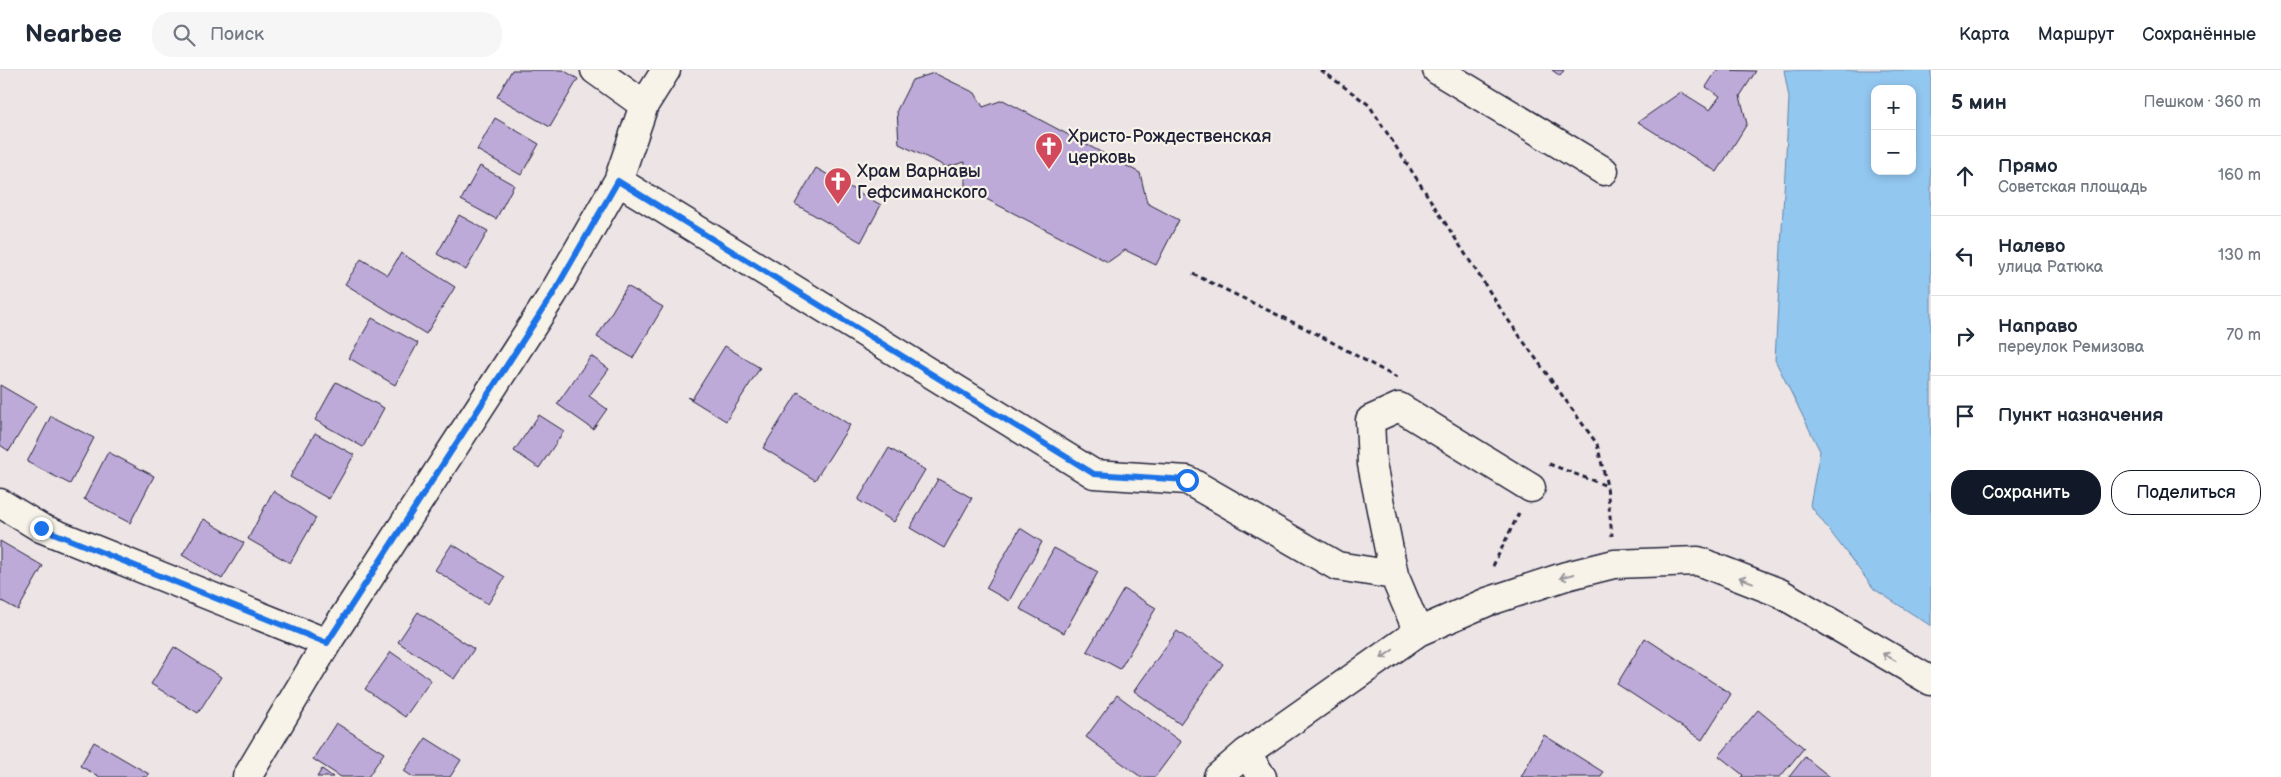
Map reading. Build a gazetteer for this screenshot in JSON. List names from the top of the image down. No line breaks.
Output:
{"places":{"church":["Христо-Рождественская церковь","Храм Варнавы Гефсиманского"]},"page":{"header":"Nearbee","search":"Поиск","nav":["Карта","Маршрут","Сохранённые"],"heading":["5 мин","Пешком · 360 m"],"map_buttons":["+","−"],"list":[["Прямо","Советская площадь","160 m"],["Налево","улица Ратюка","130 m"],["Направо","переулок Ремизова","70 m"],"Пункт назначения"],"buttons":["Сохранить","Поделиться"]}}
